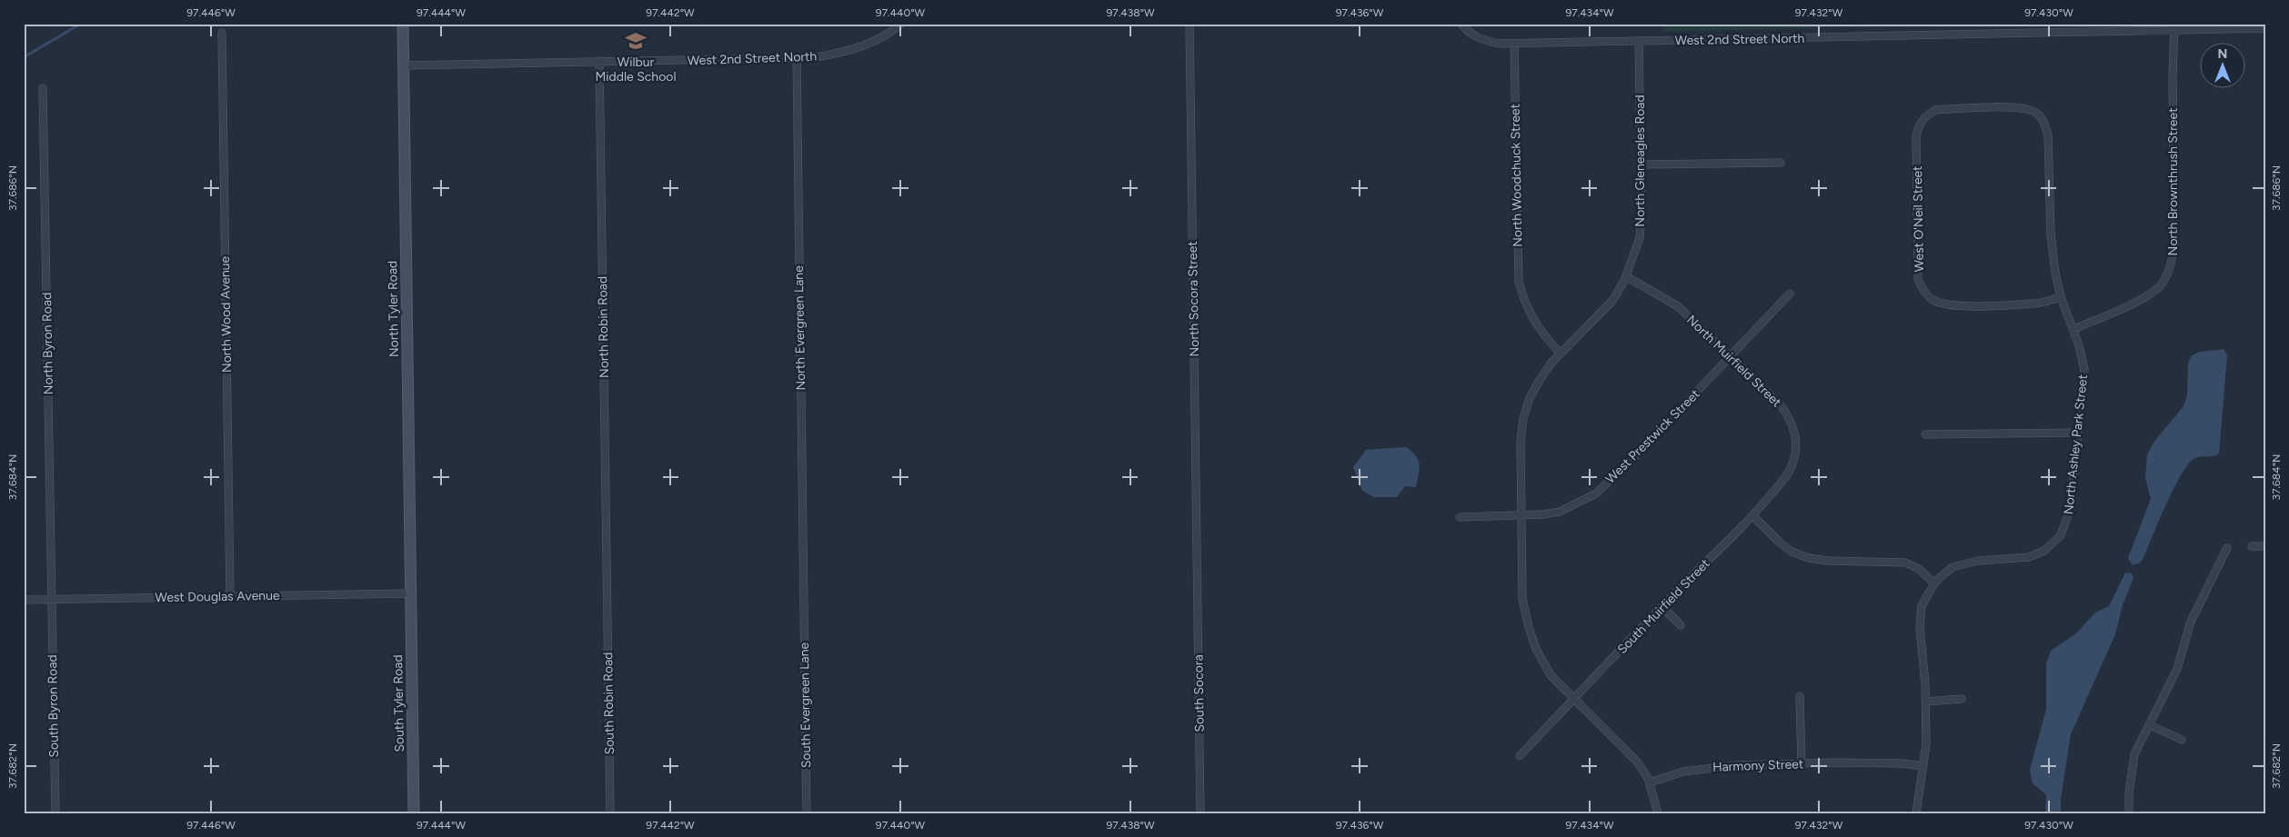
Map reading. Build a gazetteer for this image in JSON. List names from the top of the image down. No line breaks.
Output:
{"streets":{"main road":["North Tyler Road","South Tyler Road"],"street":["West 2nd Street North","North Gleneagles Road","North Woodchuck Street","North Brownthrush Street","West O'Neil Street","North Socora Street","North Wood Avenue","North Robin Road","North Evergreen Lane","North Byron Road","North Muirfield Street","West Prestwick Street","North Ashley Park Street","West Douglas Avenue","South Muirfield Street","South Socora","South Robin Road","South Evergreen Lane","South Byron Road","Harmony Street"]},"crossings":[["West 2nd Street North","North Gleneagles Road"],["West 2nd Street North","North Woodchuck Street"],["West 2nd Street North","North Brownthrush Street"],["West 2nd Street North","North Tyler Road"],["West 2nd Street North","North Robin Road"],["West 2nd Street North","North Evergreen Lane"],["North Gleneagles Road","North Woodchuck Street"],["North Gleneagles Road","North Muirfield Street"],["North Gleneagles Road","West Prestwick Street"],["North Gleneagles Road","South Muirfield Street"],["North Gleneagles Road","Harmony Street"],["North Brownthrush Street","North Ashley Park Street"],["West O'Neil Street","North Ashley Park Street"],["North Socora Street","South Socora"],["North Tyler Road","West Douglas Avenue"],["North Tyler Road","South Tyler Road"],["North Wood Avenue","West Douglas Avenue"],["North Robin Road","South Robin Road"],["North Evergreen Lane","South Evergreen Lane"],["North Byron Road","West Douglas Avenue"],["North Byron Road","South Byron Road"],["North Muirfield Street","West Prestwick Street"],["North Muirfield Street","South Muirfield Street"],["West Douglas Avenue","South Tyler Road"],["West Douglas Avenue","South Byron Road"]],"places":{"school or university":["Wilbur Middle School"]},"north":"top","coordinates":["97.446°W","97.444°W","97.442°W","97.440°W","97.438°W","97.436°W","97.434°W","97.432°W","97.430°W","37.686°N","37.684°N","37.682°N"]}
